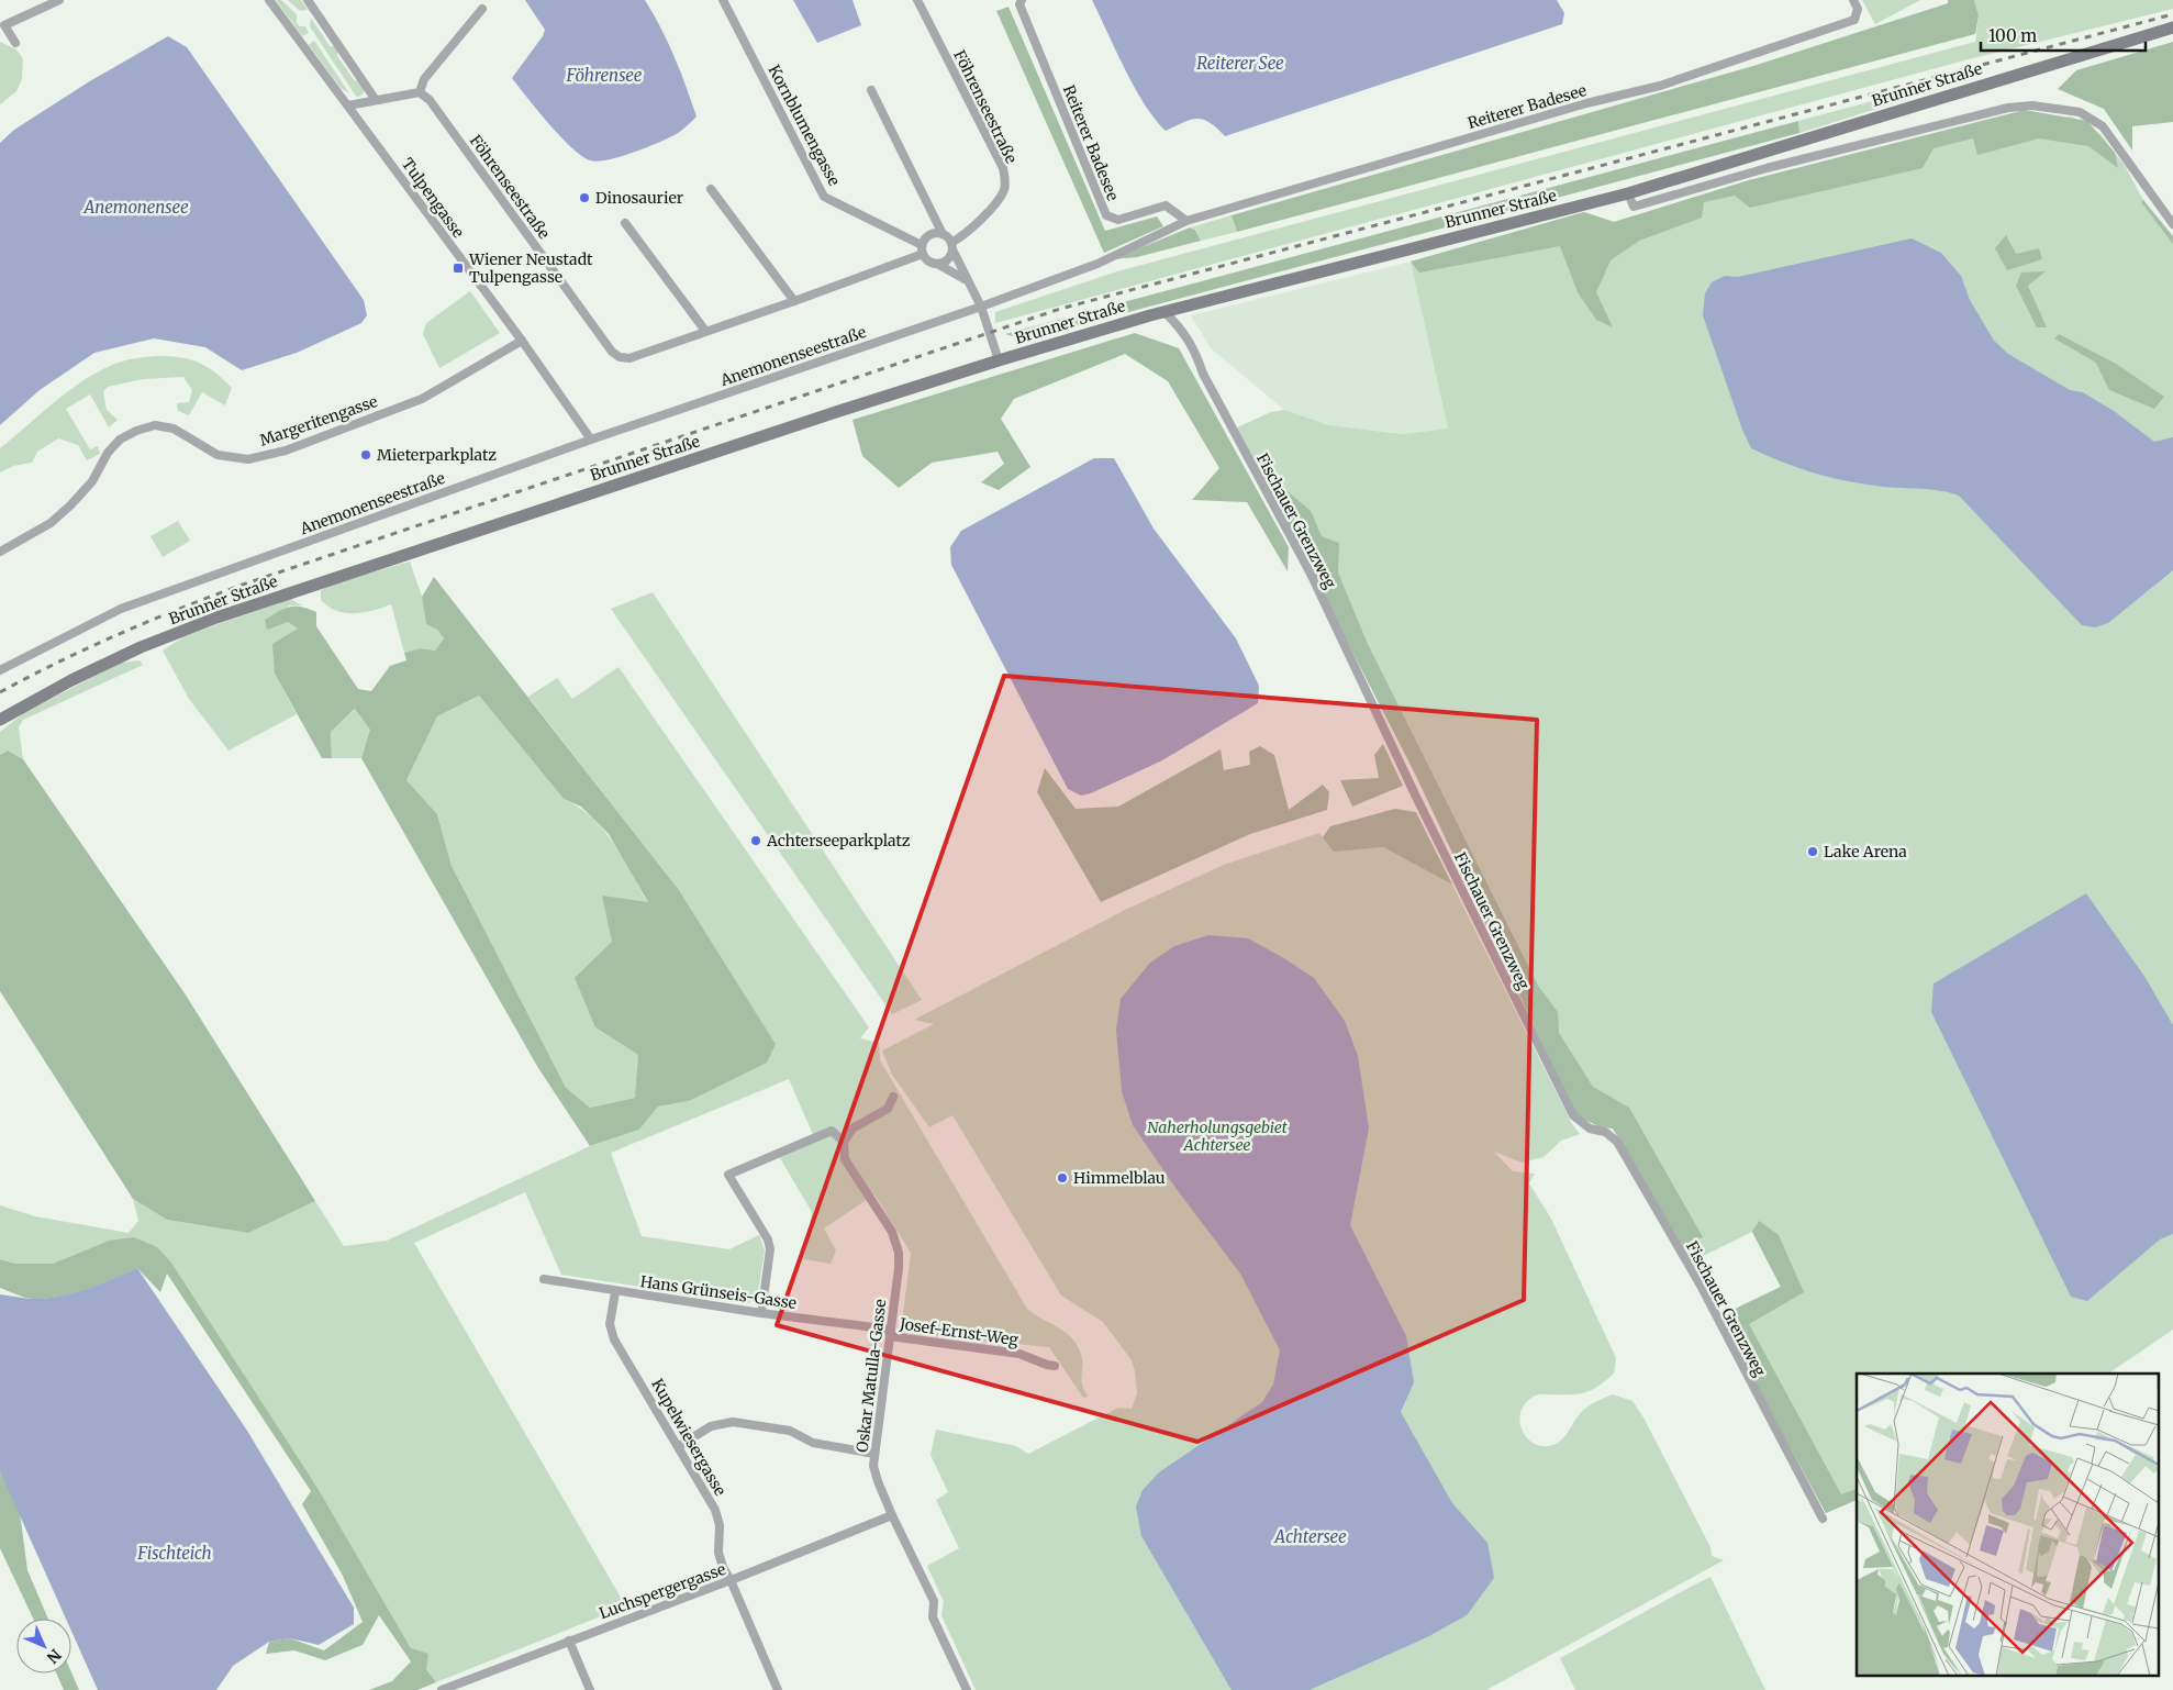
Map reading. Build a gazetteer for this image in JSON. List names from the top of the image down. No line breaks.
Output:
{"streets":{"main road":["Brunner Straße"],"street":["Föhrenseestraße","Reiterer Badesee","Kornblumengasse","Tulpengasse","Anemonenseestraße","Margeritengasse","Fischauer Grenzweg","Hans Grünseis-Gasse","Josef-Ernst-Weg","Oskar Matulla-Gasse","Kupelwiesergasse","Luchspergergasse"]},"crossings":[["Brunner Straße","Fischauer Grenzweg"],["Föhrenseestraße","Kornblumengasse"],["Reiterer Badesee","Anemonenseestraße"],["Tulpengasse","Anemonenseestraße"],["Tulpengasse","Margeritengasse"],["Hans Grünseis-Gasse","Josef-Ernst-Weg"],["Hans Grünseis-Gasse","Oskar Matulla-Gasse"],["Hans Grünseis-Gasse","Kupelwiesergasse"],["Josef-Ernst-Weg","Oskar Matulla-Gasse"],["Oskar Matulla-Gasse","Luchspergergasse"],["Kupelwiesergasse","Luchspergergasse"]],"water":["Reiterer See","Föhrensee","Anemonensee","Achtersee","Fischteich"],"parks":["Naherholungsgebiet Achtersee"],"places":{"other":["Dinosaurier","Mieterparkplatz","Achterseeparkplatz","Lake Arena","Himmelblau"],"transit":["Wiener Neustadt Tulpengasse"]},"scale_bar":"100 m","north":"bottom right"}
